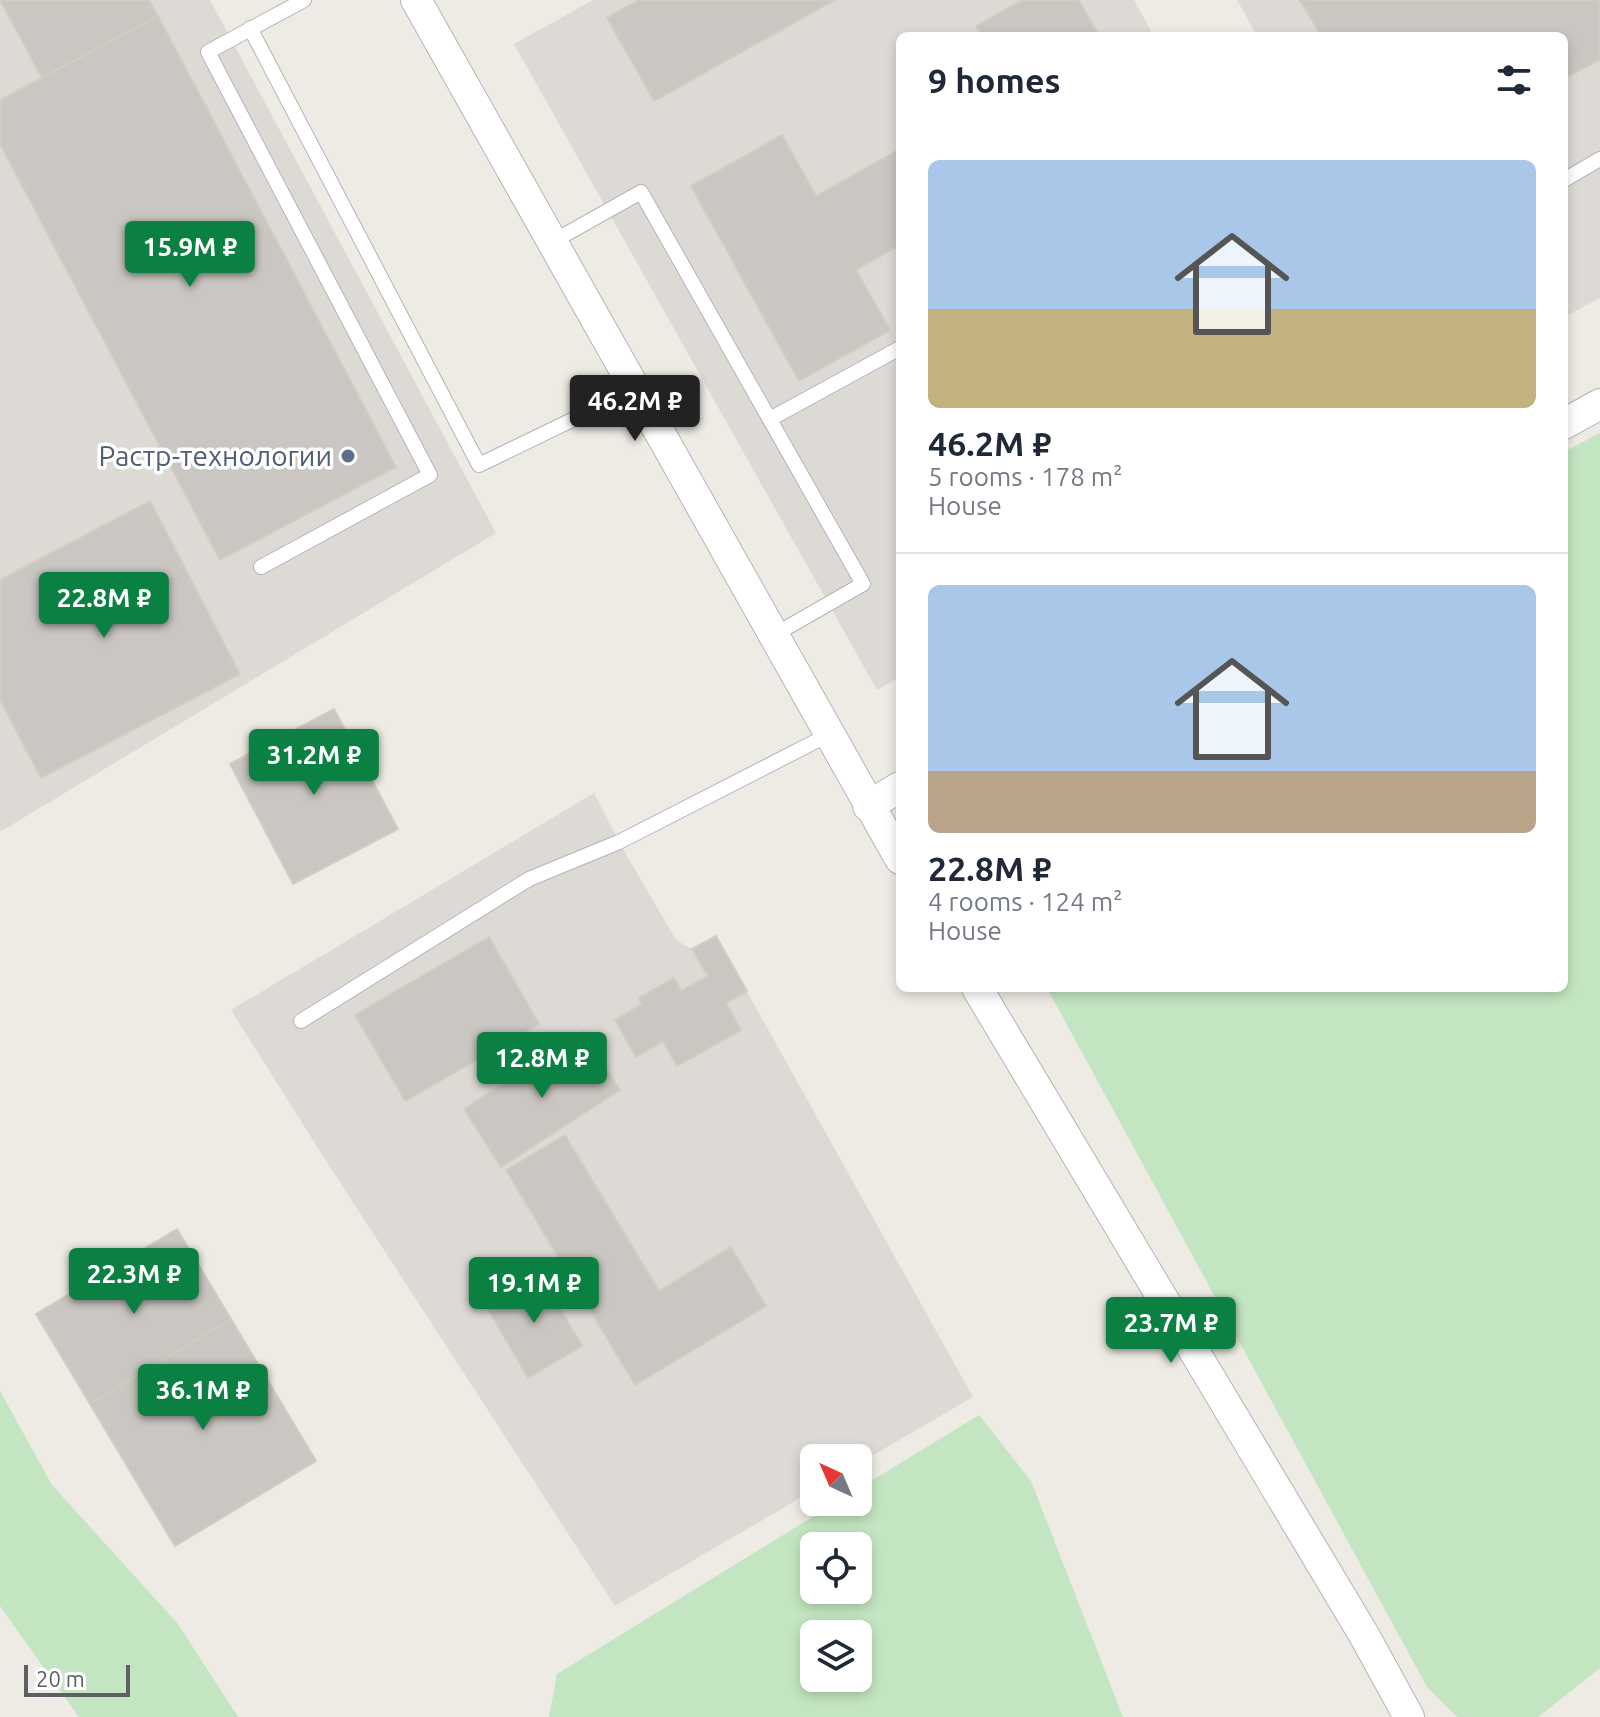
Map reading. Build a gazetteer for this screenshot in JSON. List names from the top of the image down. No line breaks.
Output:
{"places":["Растр-технологии"],"scale_bar":"20 m","north":"top left","page":{"heading":"9 homes","list":[{"name":"46.2M ₽","note":"5 rooms · 178 m² · House"},{"name":"22.8M ₽","note":"4 rooms · 124 m² · House"}],"price":["15.9M ₽","46.2M ₽","22.8M ₽","31.2M ₽","12.8M ₽","22.3M ₽","19.1M ₽","23.7M ₽","36.1M ₽"],"scale":"20 m"}}
